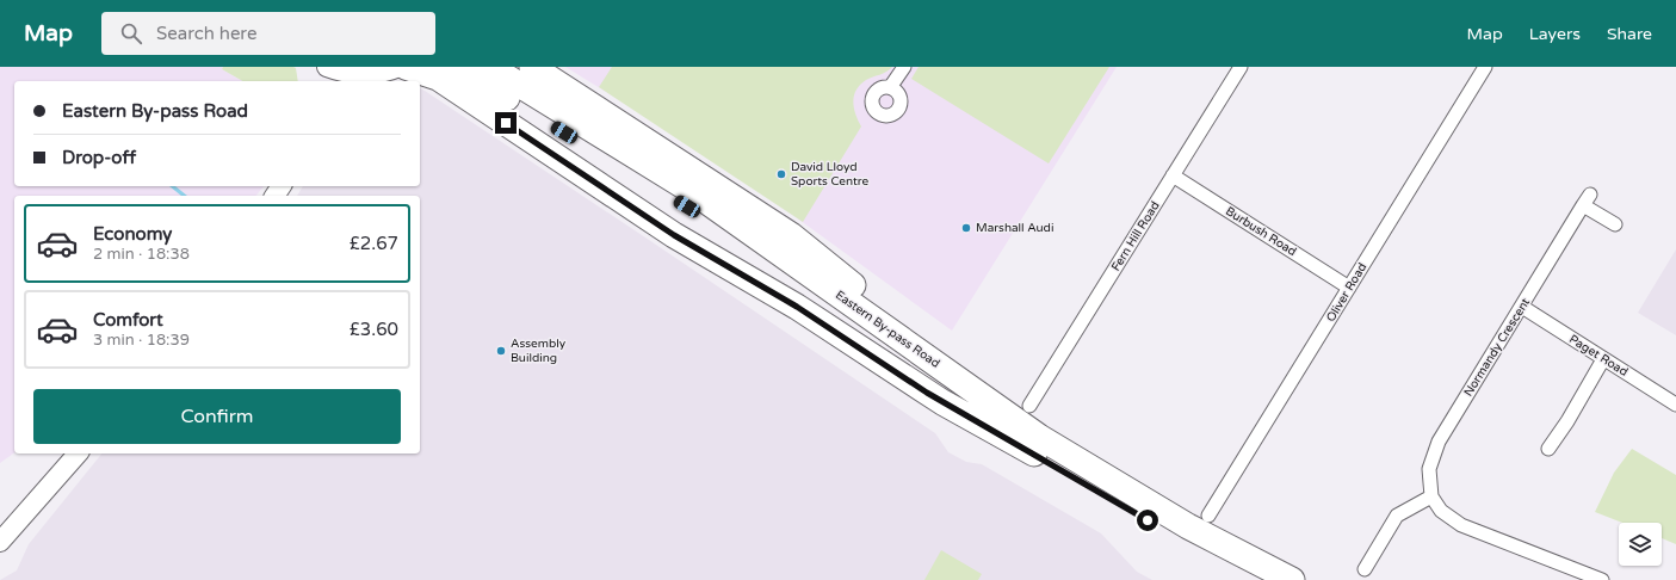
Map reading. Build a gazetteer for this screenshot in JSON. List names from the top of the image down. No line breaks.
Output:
{"streets":{"highway":["Eastern By-pass Road"],"street":["Burbush Road","Fern Hill Road","Oliver Road","Normandy Crescent","Paget Road"]},"crossings":[["Burbush Road","Fern Hill Road"],["Burbush Road","Oliver Road"],["Normandy Crescent","Paget Road"]],"places":["David Lloyd Sports Centre","Marshall Audi","Assembly Building"],"page":{"header":"Map","search":"Search here","nav":["Map","Layers","Share"],"banner":["Eastern By-pass Road","Drop-off"],"list":[{"name":"Economy","note":"2 min · 18:38","value":"£2.67"},{"name":"Comfort","note":"3 min · 18:39","value":"£3.60"}],"buttons":"Confirm"}}
